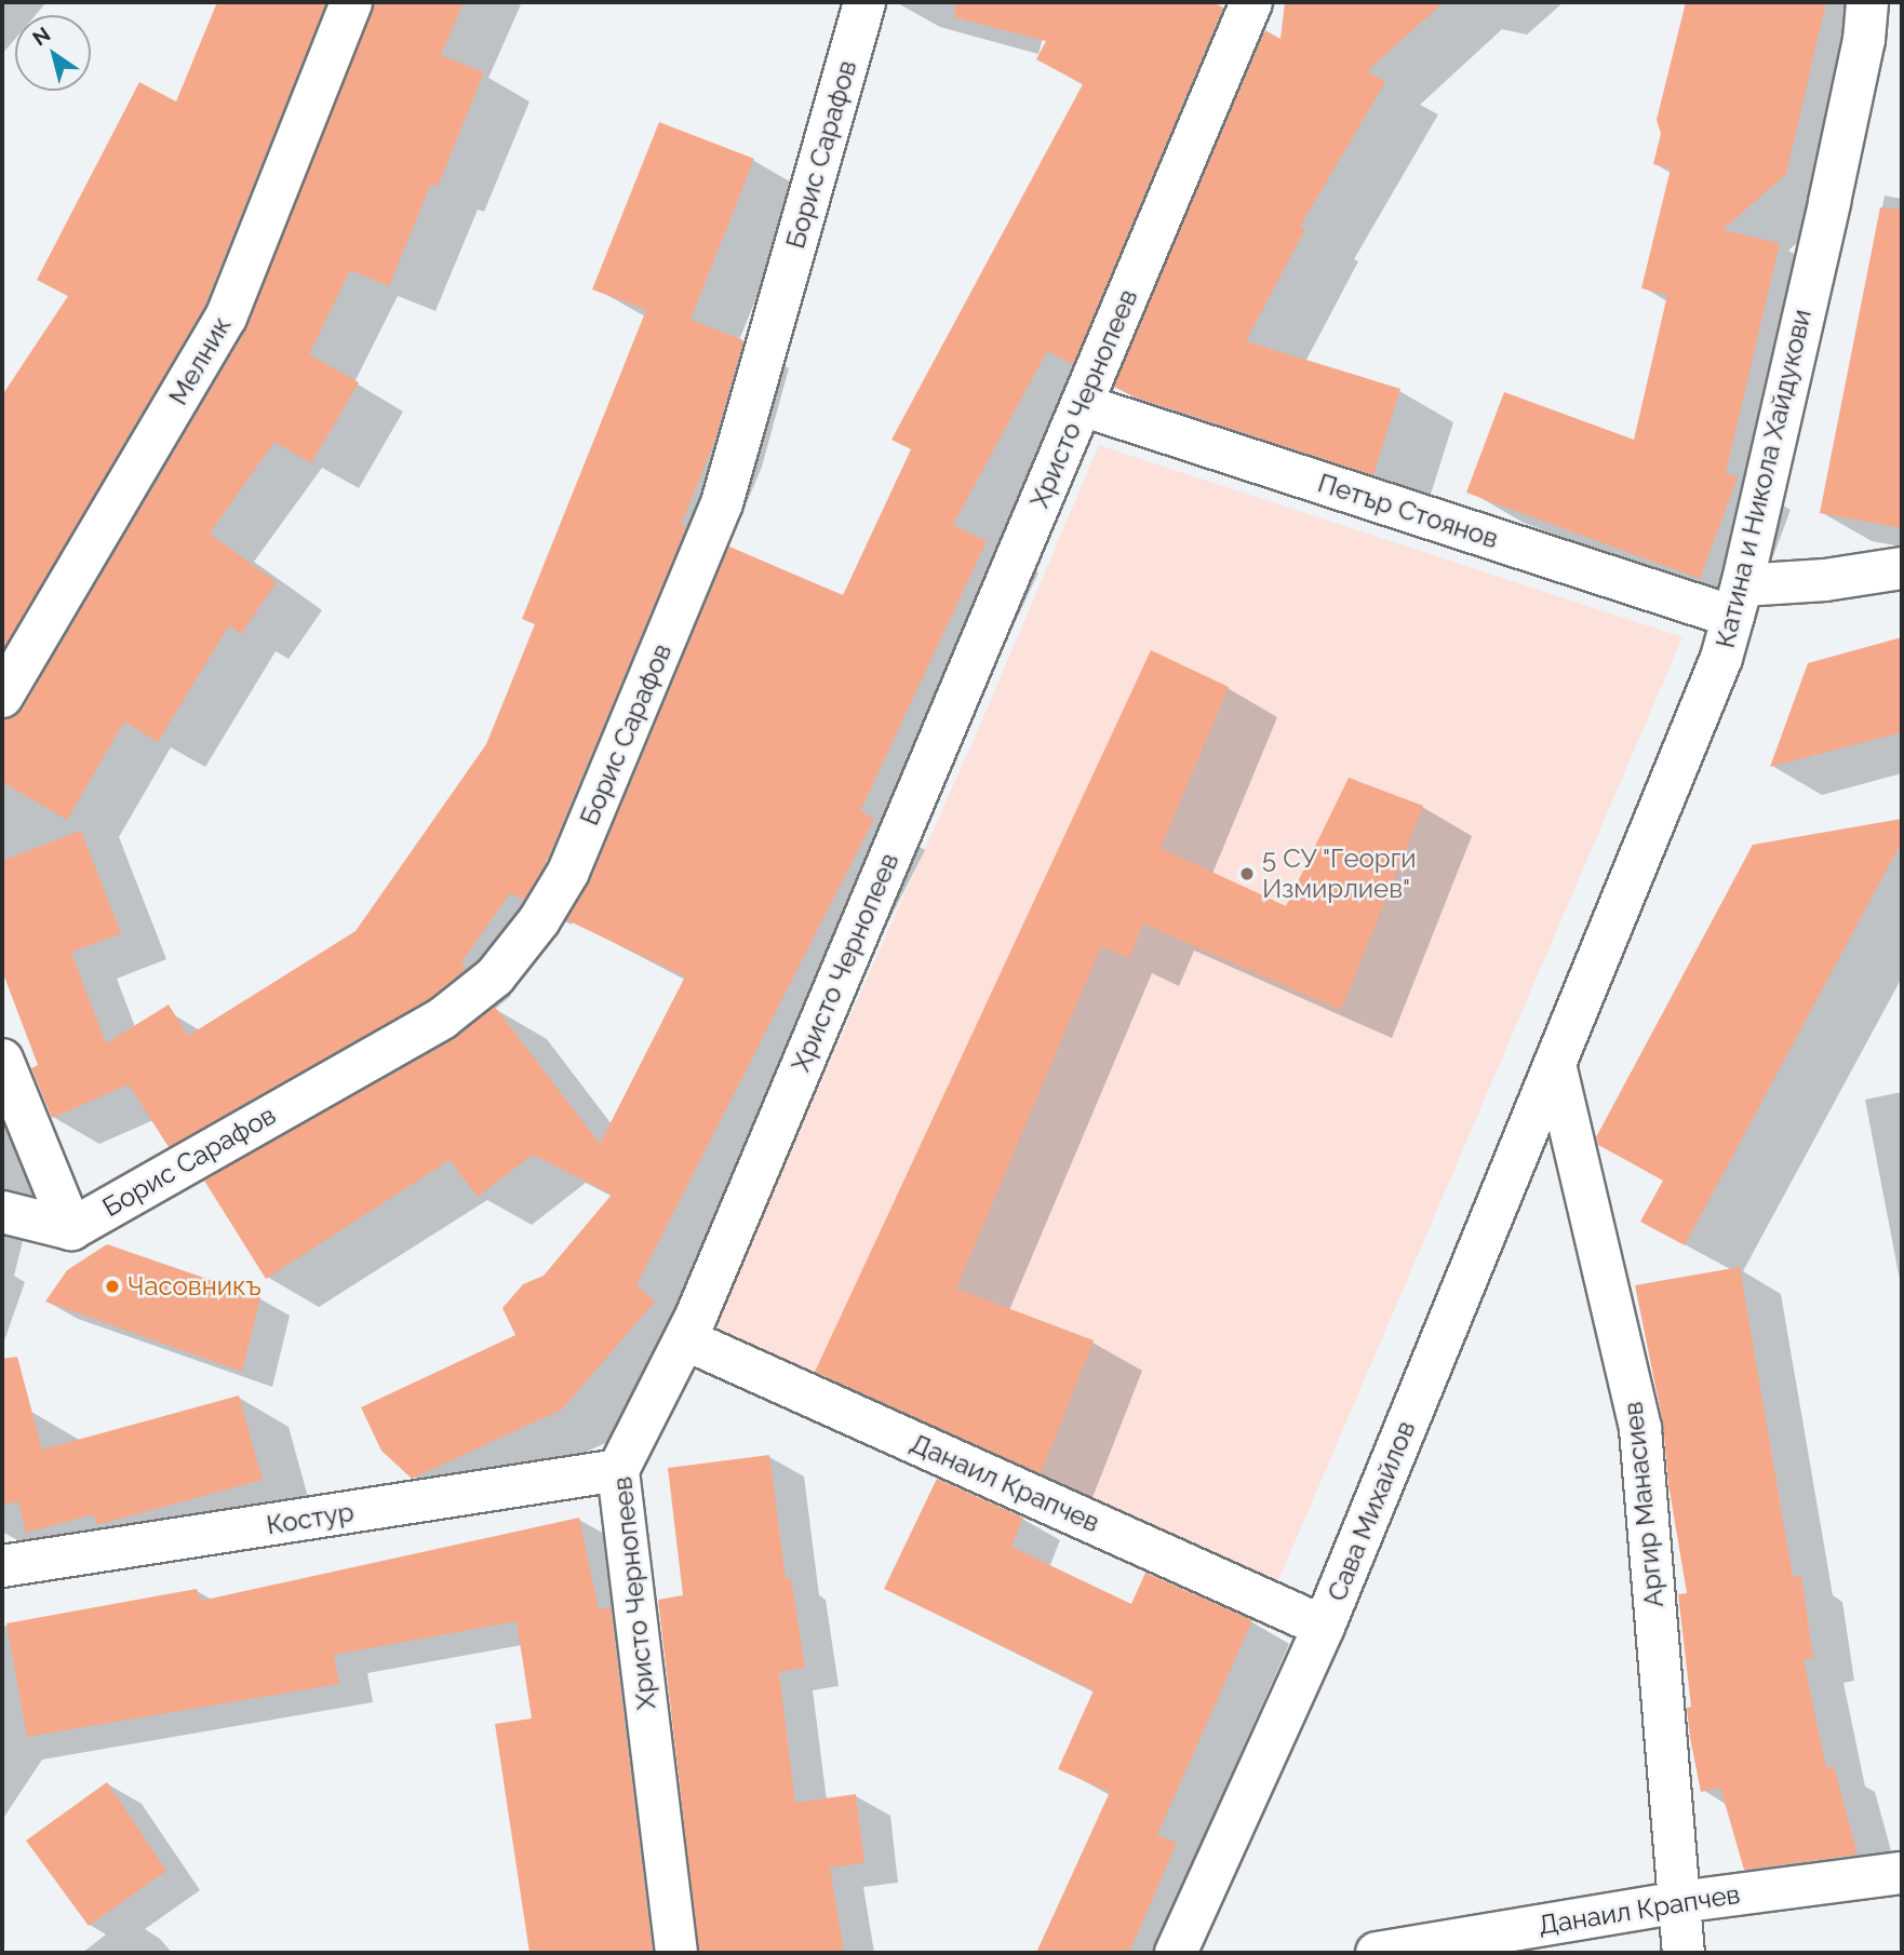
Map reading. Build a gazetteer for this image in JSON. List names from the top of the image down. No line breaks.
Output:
{"streets":{"street":["Борис Сарафов","Мелник","Христо Чернопеев","Катина и Никола Хайдукови","Петър Стоянов","Данаил Крапчев","Аргир Манасиев","Сава Михайлов","Костур"]},"crossings":[["Христо Чернопеев","Петър Стоянов"],["Христо Чернопеев","Данаил Крапчев"],["Христо Чернопеев","Костур"],["Катина и Никола Хайдукови","Петър Стоянов"],["Катина и Никола Хайдукови","Аргир Манасиев"],["Катина и Никола Хайдукови","Сава Михайлов"],["Данаил Крапчев","Аргир Манасиев"],["Данаил Крапчев","Сава Михайлов"],["Аргир Манасиев","Сава Михайлов"]],"places":["5 СУ \"Георги Измирлиев\"","Часовникъ"],"north":"top left"}
